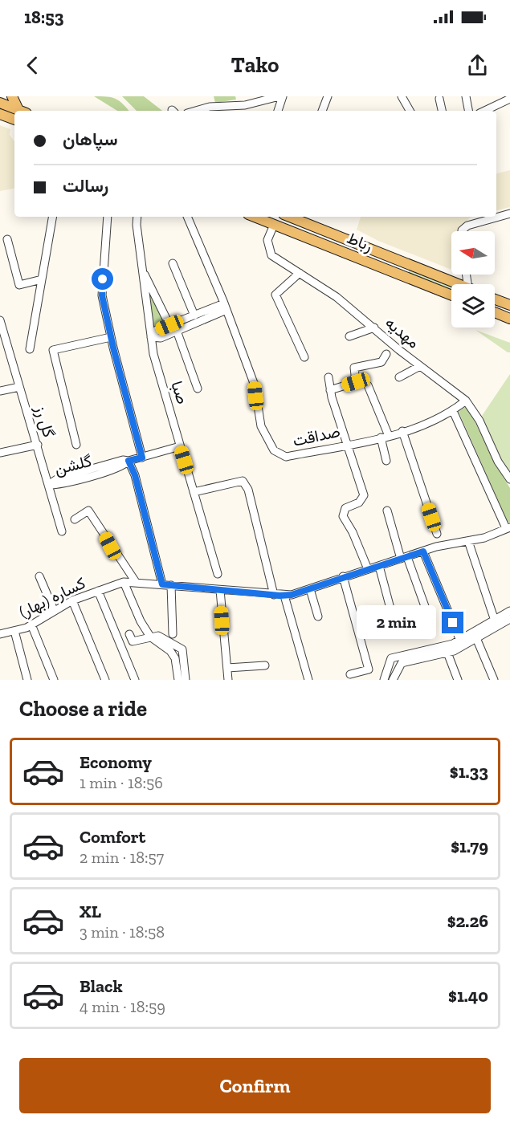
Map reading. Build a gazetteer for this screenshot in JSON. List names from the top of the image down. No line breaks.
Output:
{"streets":{"main road":["رباط"],"street":["مهدیه","صبا","گل رز","صداقت","گلشن","کساره (بهار)"]},"crossings":[["رباط","مهدیه"],["مهدیه","صداقت"],["صبا","گلشن"],["گل رز","گلشن"]],"north":"left","page":{"status":"18:53","header":"Tako","banner":["سپاهان","رسالت"],"bubble":"2 min","heading":"Choose a ride","list":[{"name":"Economy","note":"1 min · 18:56","value":"$1.33"},{"name":"Comfort","note":"2 min · 18:57","value":"$1.79"},{"name":"XL","note":"3 min · 18:58","value":"$2.26"},{"name":"Black","note":"4 min · 18:59","value":"$1.40"}],"buttons":"Confirm"}}
